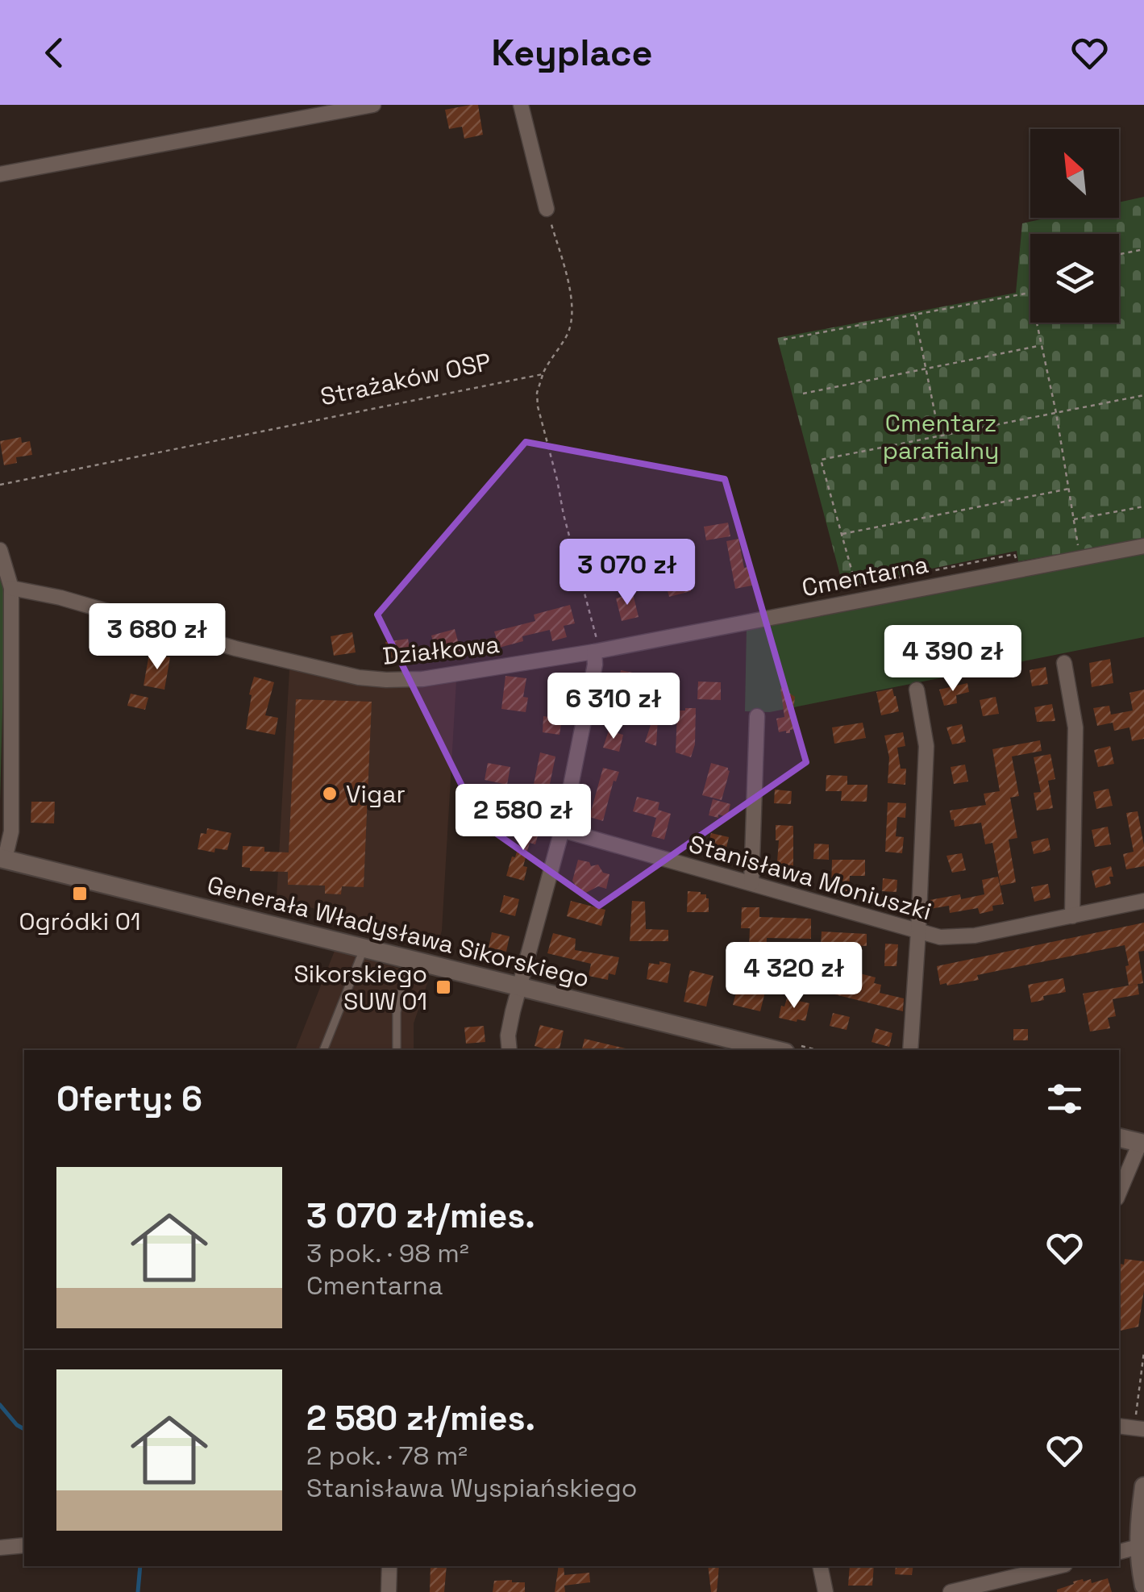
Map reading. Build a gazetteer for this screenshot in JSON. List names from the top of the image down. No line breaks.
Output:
{"streets":{"street":["Cmentarna","Działkowa","Stanisława Moniuszki","Generała Władysława Sikorskiego"],"path":["Strażaków OSP"]},"crossings":[["Cmentarna","Działkowa"]],"parks":["Cmentarz parafialny"],"places":{"other":["Vigar"],"transit":["Ogródki 01","Sikorskiego SUW 01"]},"north":"top left","page":{"header":"Keyplace","price":["3 070 zł","3 680 zł","4 390 zł","6 310 zł","2 580 zł","4 320 zł"],"heading":"Oferty: 6","list":[{"name":"3 070 zł/mies.","note":"3 pok. · 98 m² · Cmentarna"},{"name":"2 580 zł/mies.","note":"2 pok. · 78 m² · Stanisława Wyspiańskiego"}]}}
